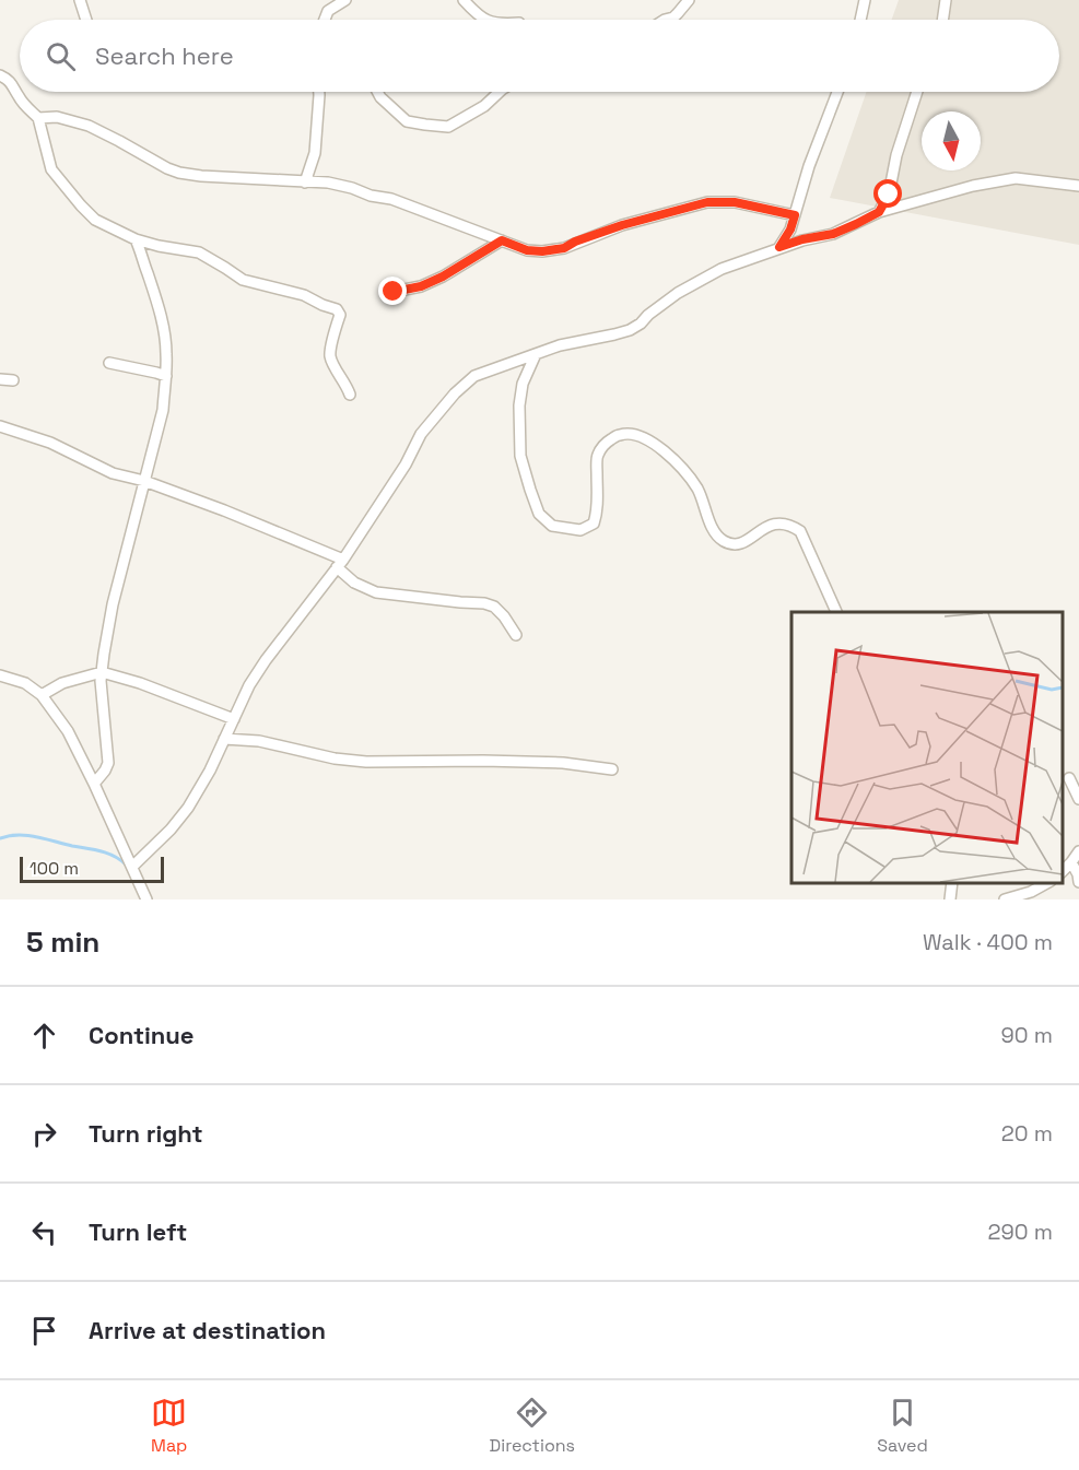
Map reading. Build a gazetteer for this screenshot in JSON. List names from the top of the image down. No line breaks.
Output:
{"scale_bar":"100 m","north":"bottom","page":{"search":"Search here","scale":"100 m","heading":["5 min","Walk · 400 m"],"list":[["Continue","90 m"],["Turn right","20 m"],["Turn left","290 m"],"Arrive at destination"],"nav":["Map","Directions","Saved"]}}
